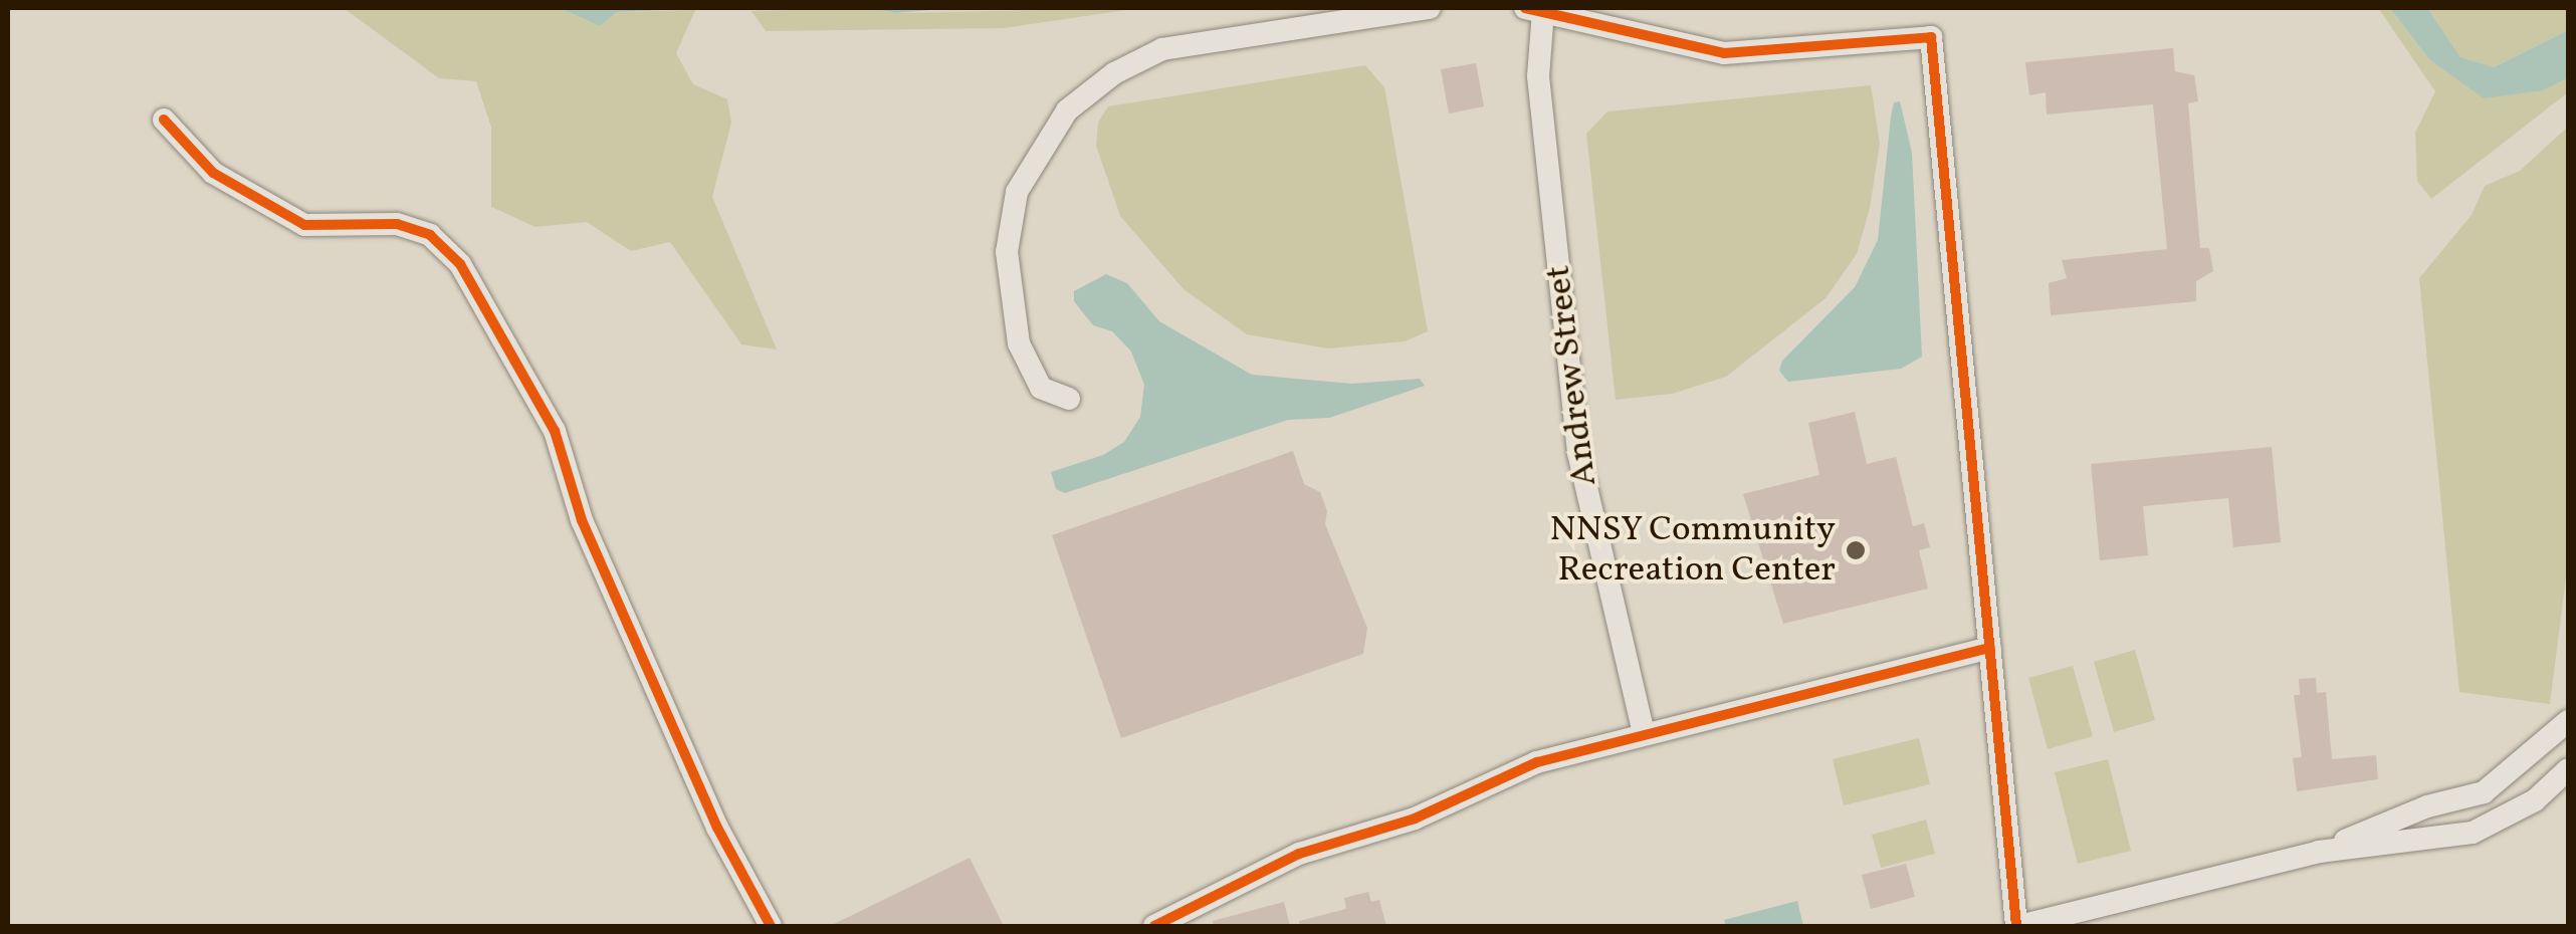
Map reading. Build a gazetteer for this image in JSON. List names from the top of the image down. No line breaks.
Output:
{"streets":{"street":["Andrew Street"]},"places":["NNSY Community Recreation Center"]}
